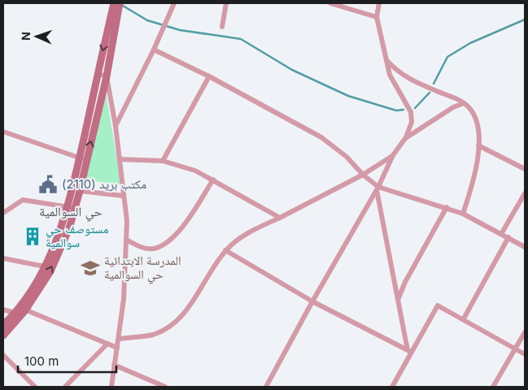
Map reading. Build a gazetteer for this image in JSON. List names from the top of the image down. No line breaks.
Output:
{"districts":["حي السوالمية"],"places":{"public building":["مكتب بريد (2110)"],"building":["مستوصف حي سوالمية"],"school or university":["المدرسة الابتدائية حي السوالمية"]},"scale_bar":"100 m","north":"left"}
